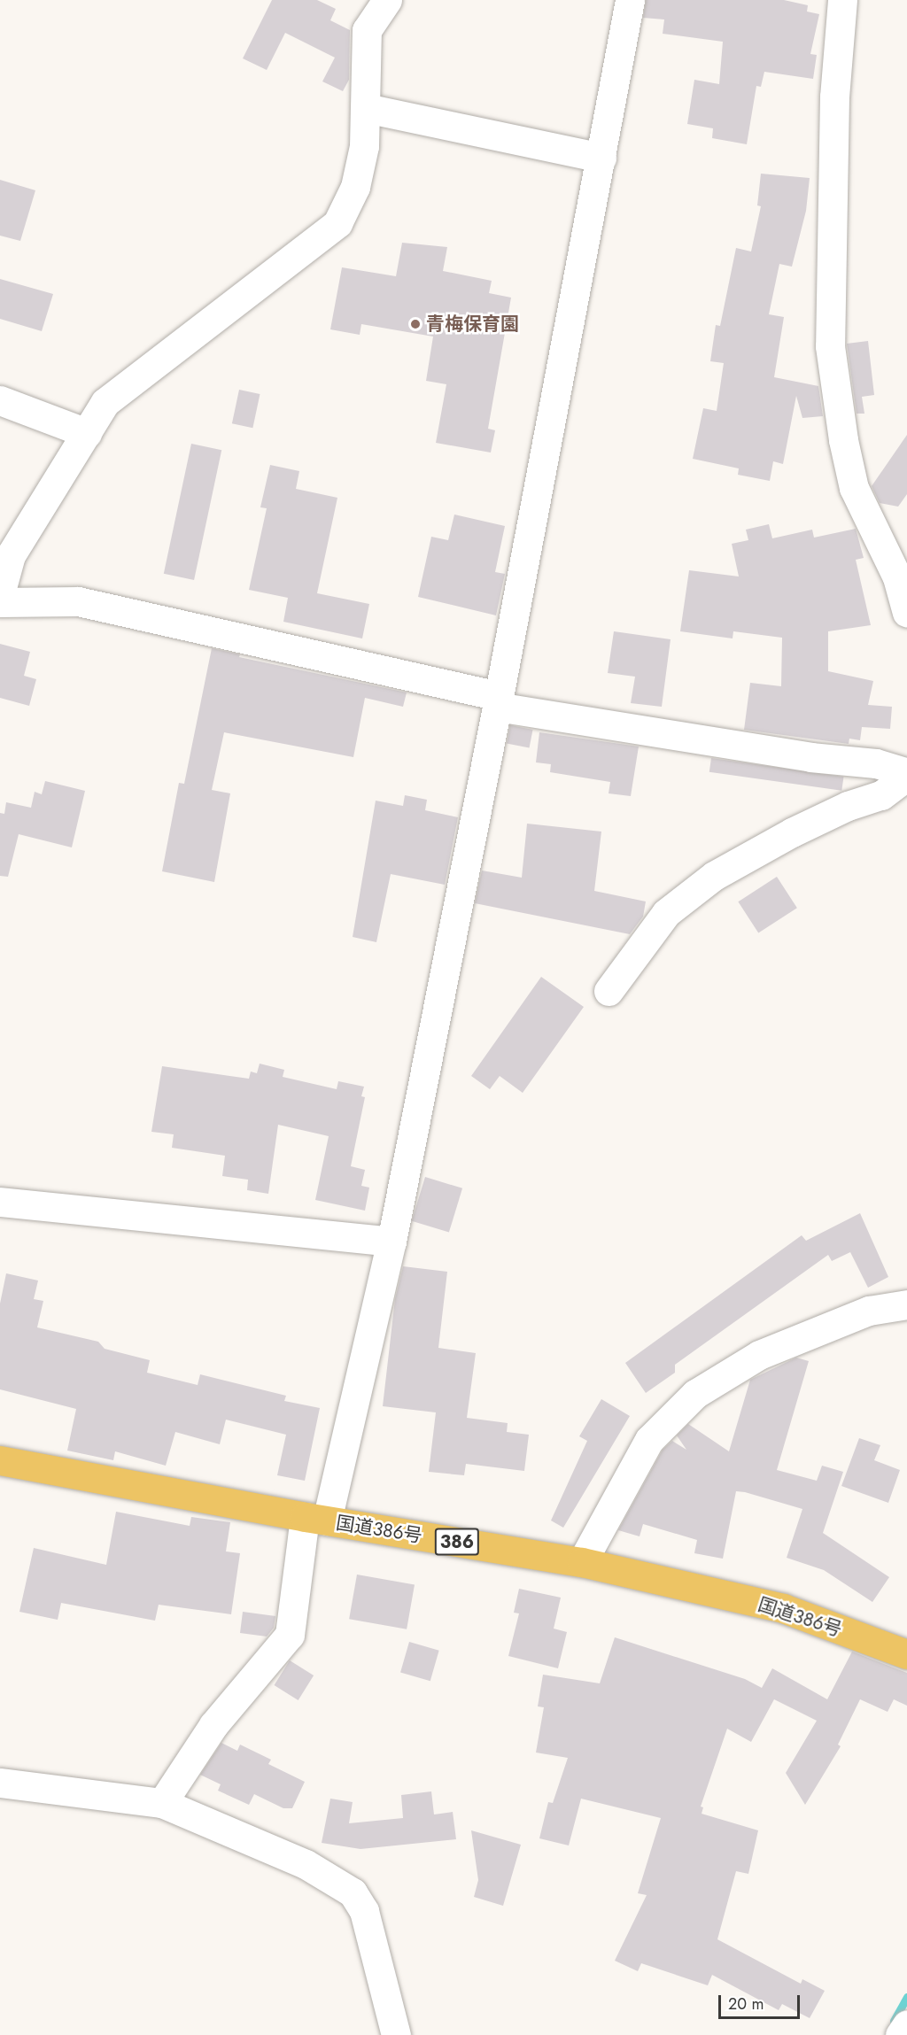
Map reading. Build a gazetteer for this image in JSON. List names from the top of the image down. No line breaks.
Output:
{"streets":{"highway":["国道386号","386"]},"places":["青梅保育園"],"scale_bar":"20 m"}
